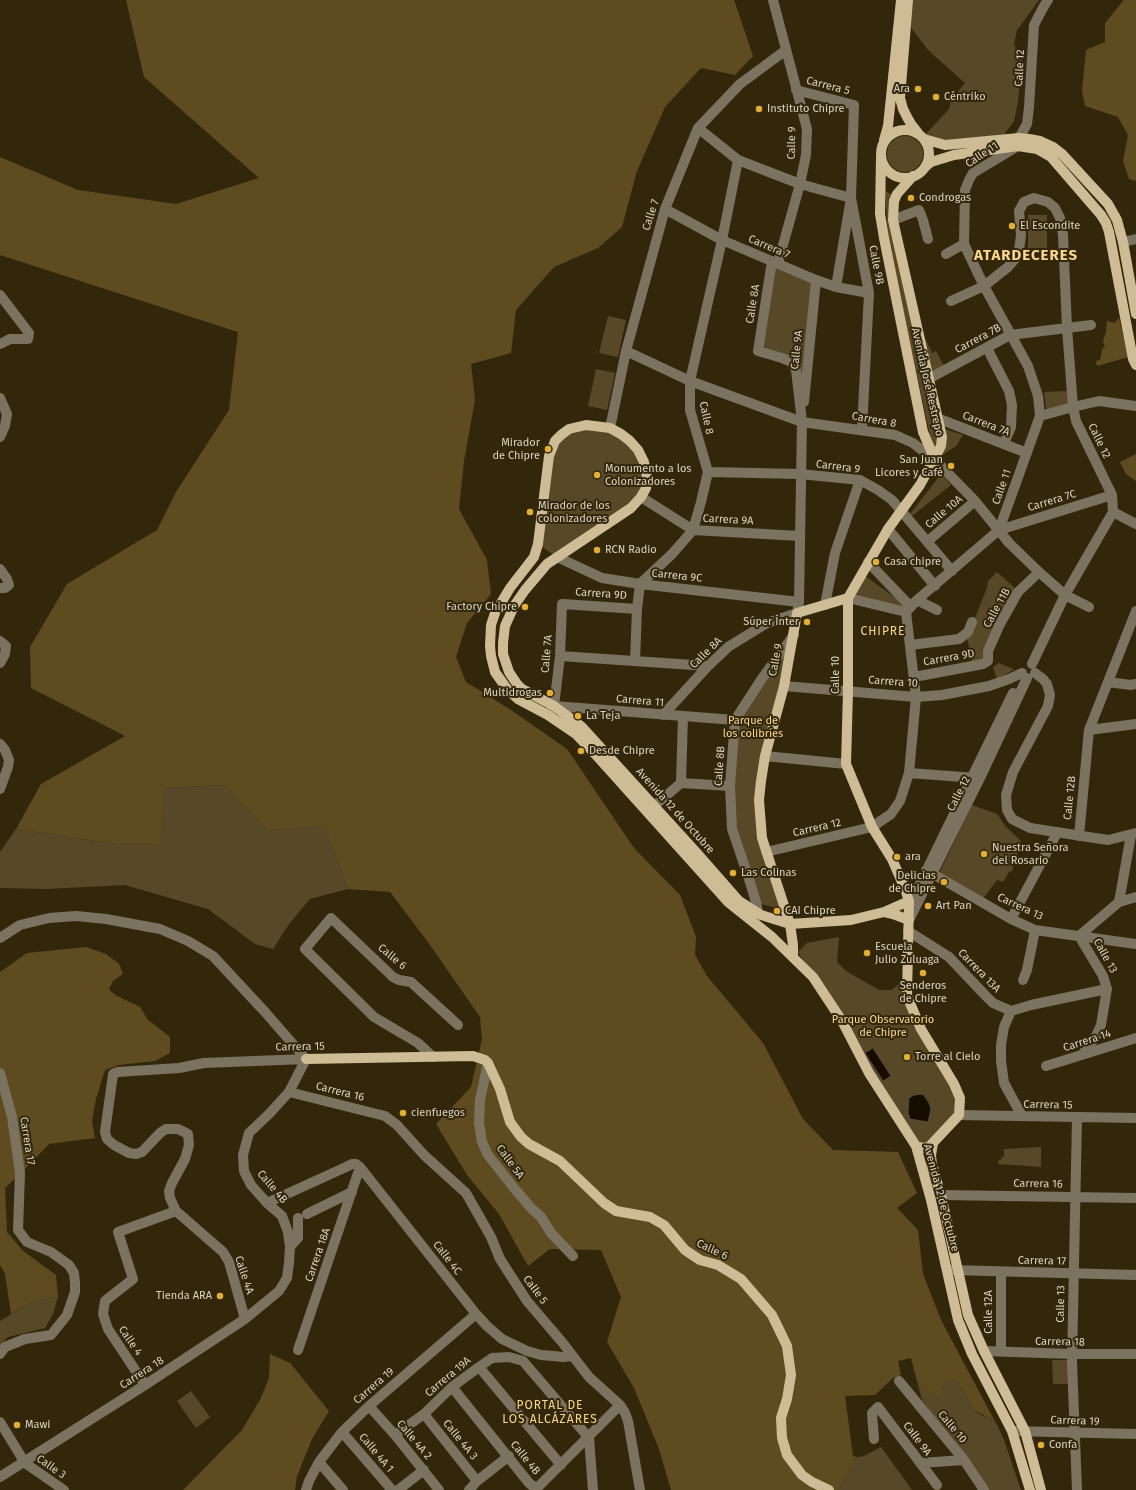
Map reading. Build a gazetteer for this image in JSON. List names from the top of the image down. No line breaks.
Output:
{"streets":{"main road":["Calle 9","Avenida José Restrepo","Calle 10","Avenida 12 de Octubre","Calle 6","Carrera 15"],"street":["Calle 12","Carrera 5","Calle 11","Calle 7","Carrera 7","Calle 9B","Calle 8A","Carrera 7B","Calle 9A","Calle 8","Carrera 8","Carrera 7A","Carrera 9","Carrera 7C","Calle 10A","Carrera 9A","Carrera 9C","Carrera 9D","Calle 11B","Calle 7A","Carrera 10","Carrera 11","Calle 8B","Calle 12B","Carrera 12","Carrera 13","Calle 13","Carrera 13A","Carrera 14","Carrera 16","Carrera 17","Calle 5A","Calle 4B","Carrera 18A","Calle 4C","Calle 4A","Calle 5","Calle 12A","Calle 4","Carrera 18","Carrera 19A","Carrera 19","Calle 4A 2","Calle 4A 3","Calle 4A 1","Calle 3"]},"crossings":[["Calle 12","Calle 11"],["Calle 12","Carrera 7B"],["Calle 12","Carrera 8"],["Calle 12","Carrera 7C"],["Calle 12","Calle 10"],["Calle 12","Carrera 10"],["Calle 12","Calle 12B"],["Calle 12","Avenida 12 de Octubre"],["Calle 12","Carrera 13"],["Carrera 5","Calle 9"],["Carrera 5","Calle 9B"],["Calle 9","Calle 7"],["Calle 9","Carrera 7"],["Calle 9","Calle 8A"],["Calle 9","Calle 9A"],["Calle 9","Carrera 8"],["Calle 9","Carrera 9"],["Calle 9","Carrera 9A"],["Calle 9","Carrera 9C"],["Calle 9","Carrera 10"],["Calle 9","Calle 8B"],["Calle 9","Avenida 12 de Octubre"],["Calle 9","Carrera 12"],["Calle 11","Carrera 7B"],["Calle 11","Carrera 8"],["Calle 11","Carrera 7A"],["Calle 11","Carrera 9"],["Calle 11","Carrera 7C"],["Calle 7","Carrera 7"],["Calle 7","Carrera 8"],["Calle 7","Avenida 12 de Octubre"],["Carrera 7","Calle 9B"],["Carrera 7","Calle 8A"],["Carrera 7","Calle 9A"],["Carrera 7","Calle 8"],["Calle 9B","Carrera 8"],["Calle 8A","Carrera 11"],["Carrera 7B","Avenida José Restrepo"],["Calle 9A","Carrera 8"],["Avenida José Restrepo","Carrera 8"],["Avenida José Restrepo","Carrera 7A"],["Avenida José Restrepo","Calle 10"],["Calle 8","Carrera 8"],["Calle 8","Carrera 9"],["Calle 8","Carrera 9A"],["Calle 8","Carrera 9C"],["Carrera 8","Carrera 7C"],["Carrera 8","Calle 10A"],["Carrera 8","Calle 11B"],["Carrera 8","Calle 10"],["Carrera 9","Calle 10A"],["Carrera 9","Calle 10"],["Carrera 9A","Avenida 12 de Octubre"],["Carrera 9C","Avenida 12 de Octubre"],["Carrera 9D","Calle 11B"],["Carrera 9D","Calle 7A"],["Calle 7A","Carrera 11"],["Calle 7A","Avenida 12 de Octubre"],["Calle 10","Carrera 10"],["Calle 10","Avenida 12 de Octubre"],["Calle 10","Carrera 12"],["Carrera 10","Calle 12B"],["Carrera 11","Calle 8B"],["Carrera 11","Avenida 12 de Octubre"],["Calle 8B","Avenida 12 de Octubre"],["Avenida 12 de Octubre","Carrera 15"],["Avenida 12 de Octubre","Carrera 16"],["Avenida 12 de Octubre","Carrera 17"],["Avenida 12 de Octubre","Carrera 18"],["Avenida 12 de Octubre","Carrera 19"],["Carrera 13","Calle 13"],["Calle 13","Carrera 14"],["Calle 13","Carrera 15"],["Calle 13","Carrera 16"],["Calle 13","Carrera 17"],["Calle 13","Carrera 18"],["Calle 13","Carrera 19"],["Calle 6","Carrera 15"],["Calle 6","Calle 5A"],["Carrera 15","Calle 5A"],["Carrera 15","Calle 4B"],["Carrera 15","Calle 4A"],["Carrera 15","Calle 4"],["Carrera 16","Calle 4B"],["Carrera 16","Calle 5"],["Carrera 17","Calle 12A"],["Calle 4B","Carrera 18"],["Calle 4B","Carrera 19A"],["Carrera 18A","Calle 4C"],["Calle 4C","Calle 5"],["Calle 4C","Carrera 19"],["Calle 4A","Calle 4"],["Calle 4A","Carrera 18"],["Calle 12A","Carrera 18"],["Calle 4","Carrera 18"],["Carrera 18","Calle 3"],["Carrera 19A","Calle 4A 2"],["Carrera 19A","Calle 4A 3"],["Carrera 19","Calle 4A 2"],["Carrera 19","Calle 4A 1"]],"districts":["ATARDECERES","CHIPRE","PORTAL DE LOS ALCÁZARES"],"parks":["Parque de los colibríes","Parque Observatorio de Chipre"],"places":["Ara","Céntriko","Instituto Chipre","Condrogas","El Escondite","Mirador de Chipre","San Juan Licores y Café","Monumento a los Colonizadores","Mirador de los colonizadores","RCN Radio","Casa chipre","Factory Chipre","Súper Ínter","Multidrogas","La Teja","Desde Chipre","Nuestra Señora del Rosario","ara","Las Colinas","Delicias de Chipre","Art Pan","CAI Chipre","Escuela Julio Zuluaga","Senderos de Chipre","Torre al Cielo","cienfuegos","Tienda ARA","Mawi","Confa"]}
